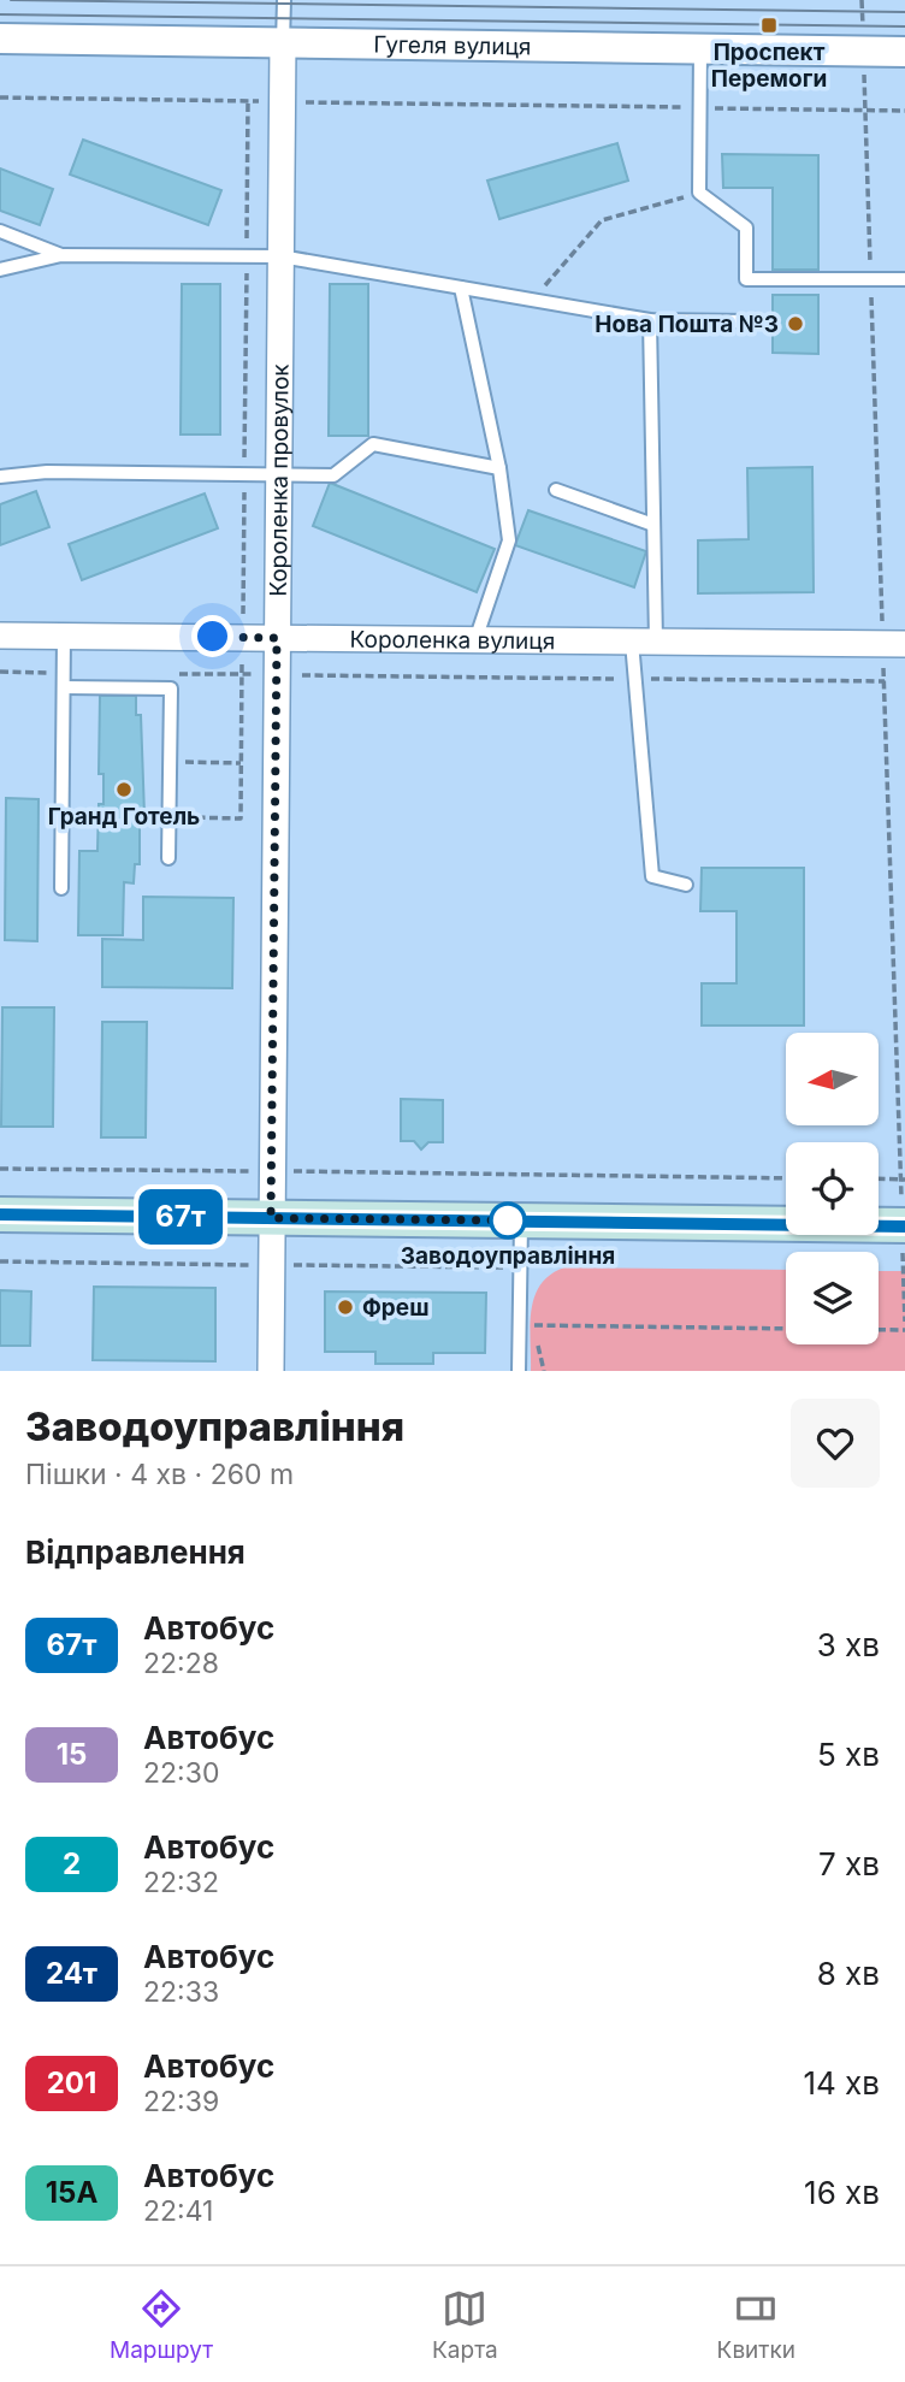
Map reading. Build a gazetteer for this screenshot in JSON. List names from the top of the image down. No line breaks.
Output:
{"streets":{"street":["Гугеля вулиця","Короленка провулок","Короленка вулиця"]},"crossings":[["Гугеля вулиця","Короленка провулок"],["Короленка провулок","Короленка вулиця"]],"places":{"transit":["Проспект Перемоги"],"other":["Нова Пошта №3","Гранд Готель","Заводоуправління","Фреш"]},"lines":["bus line 67т"],"north":"left","page":{"on_map":"67т","heading":[["Заводоуправління","Пішки · 4 хв · 260 m"],"Відправлення"],"list":[{"mark":"67т","name":"Автобус","note":"22:28","value":"3 хв"},{"mark":"15","name":"Автобус","note":"22:30","value":"5 хв"},{"mark":"2","name":"Автобус","note":"22:32","value":"7 хв"},{"mark":"24т","name":"Автобус","note":"22:33","value":"8 хв"},{"mark":"201","name":"Автобус","note":"22:39","value":"14 хв"},{"mark":"15А","name":"Автобус","note":"22:41","value":"16 хв"}],"tabs":["Маршрут","Карта","Квитки"]}}
